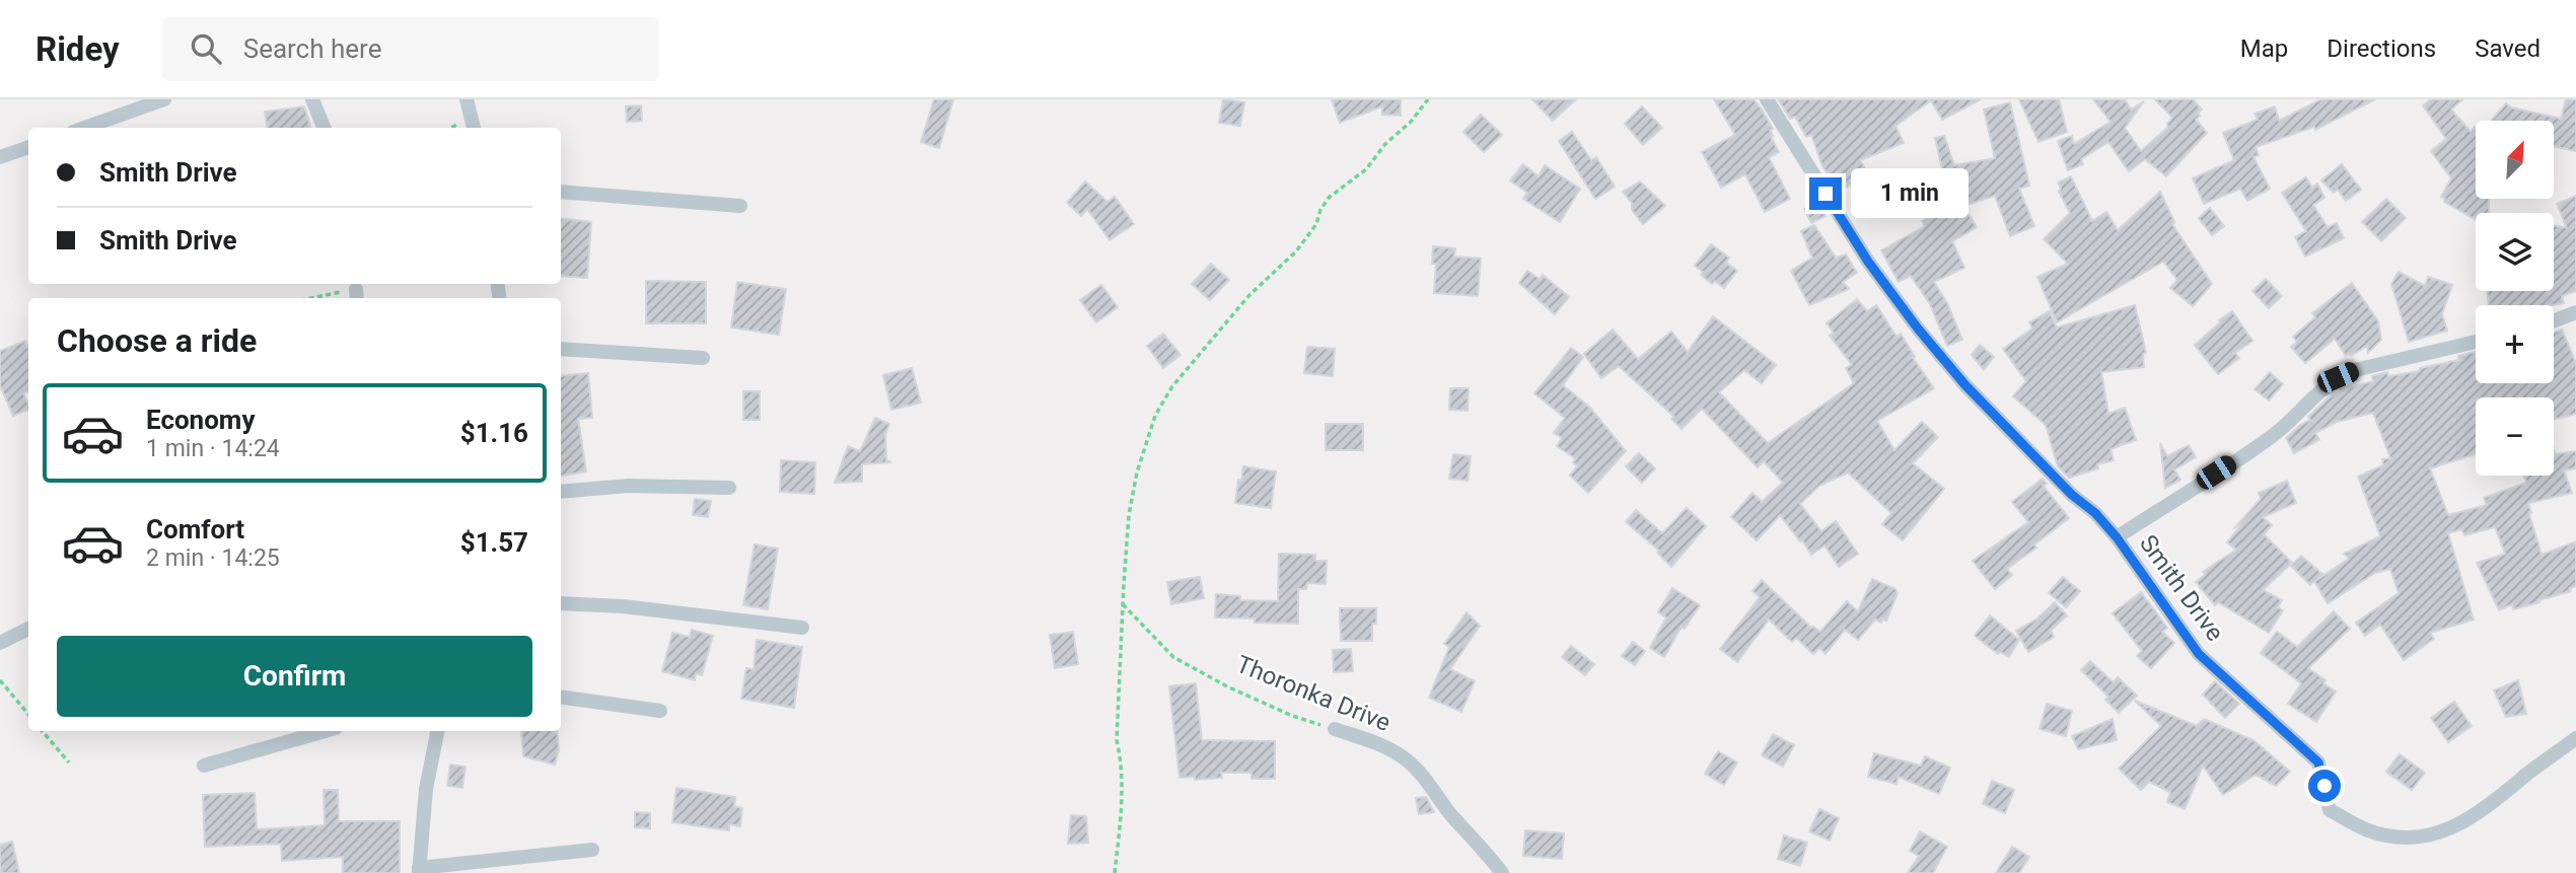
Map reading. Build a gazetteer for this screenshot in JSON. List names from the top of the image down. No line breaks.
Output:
{"streets":{"street":["Smith Drive","Thoronka Drive"]},"north":"top right","page":{"header":"Ridey","search":"Search here","nav":["Map","Directions","Saved"],"map_buttons":["+","−"],"banner":["Smith Drive","Smith Drive"],"bubble":"1 min","heading":"Choose a ride","list":[{"name":"Economy","note":"1 min · 14:24","value":"$1.16"},{"name":"Comfort","note":"2 min · 14:25","value":"$1.57"}],"buttons":"Confirm"}}
